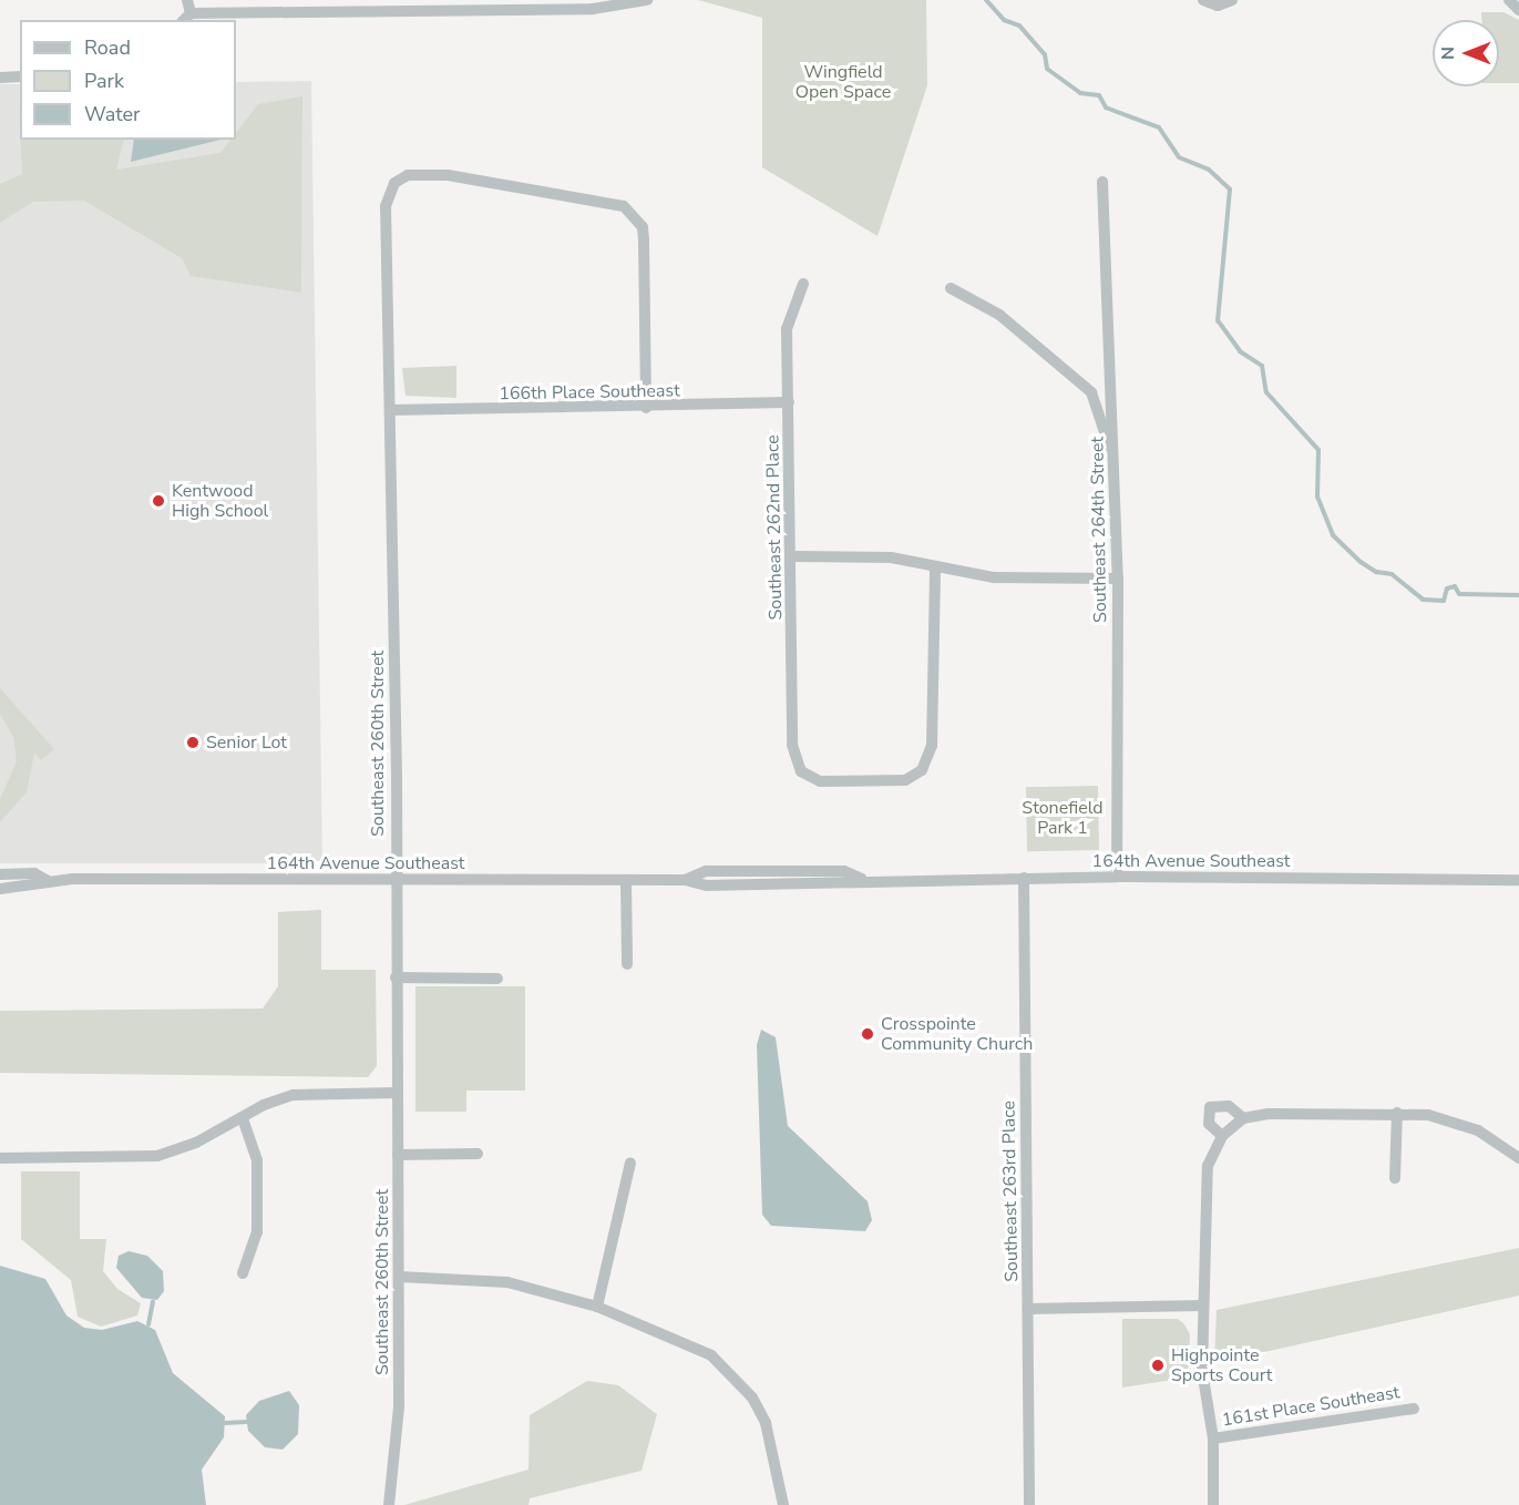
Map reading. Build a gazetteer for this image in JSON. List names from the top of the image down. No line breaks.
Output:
{"streets":{"street":["166th Place Southeast","Southeast 262nd Place","Southeast 264th Street","Southeast 260th Street","164th Avenue Southeast","Southeast 263rd Place","161st Place Southeast"]},"crossings":[["166th Place Southeast","Southeast 262nd Place"],["166th Place Southeast","Southeast 260th Street"],["Southeast 264th Street","164th Avenue Southeast"],["Southeast 260th Street","164th Avenue Southeast"],["164th Avenue Southeast","Southeast 263rd Place"]],"parks":["Wingfield Open Space","Stonefield Park 1"],"places":["Kentwood High School","Senior Lot","Crosspointe Community Church","Highpointe Sports Court"],"legend":["Road","Park","Water"],"north":"left"}
